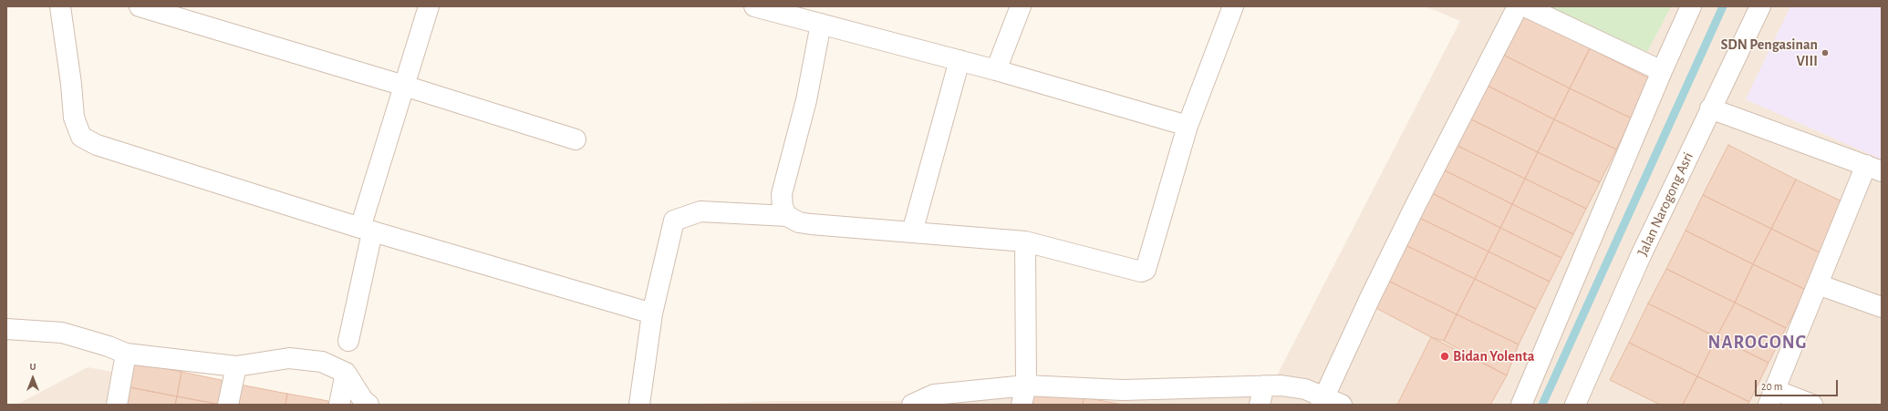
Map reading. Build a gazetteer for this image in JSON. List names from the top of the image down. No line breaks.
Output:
{"streets":{"street":["Jalan Narogong Asri"]},"districts":["NAROGONG"],"places":["SDN Pengasinan VIII","Bidan Yolenta"],"scale_bar":"20 m","north":"top"}
